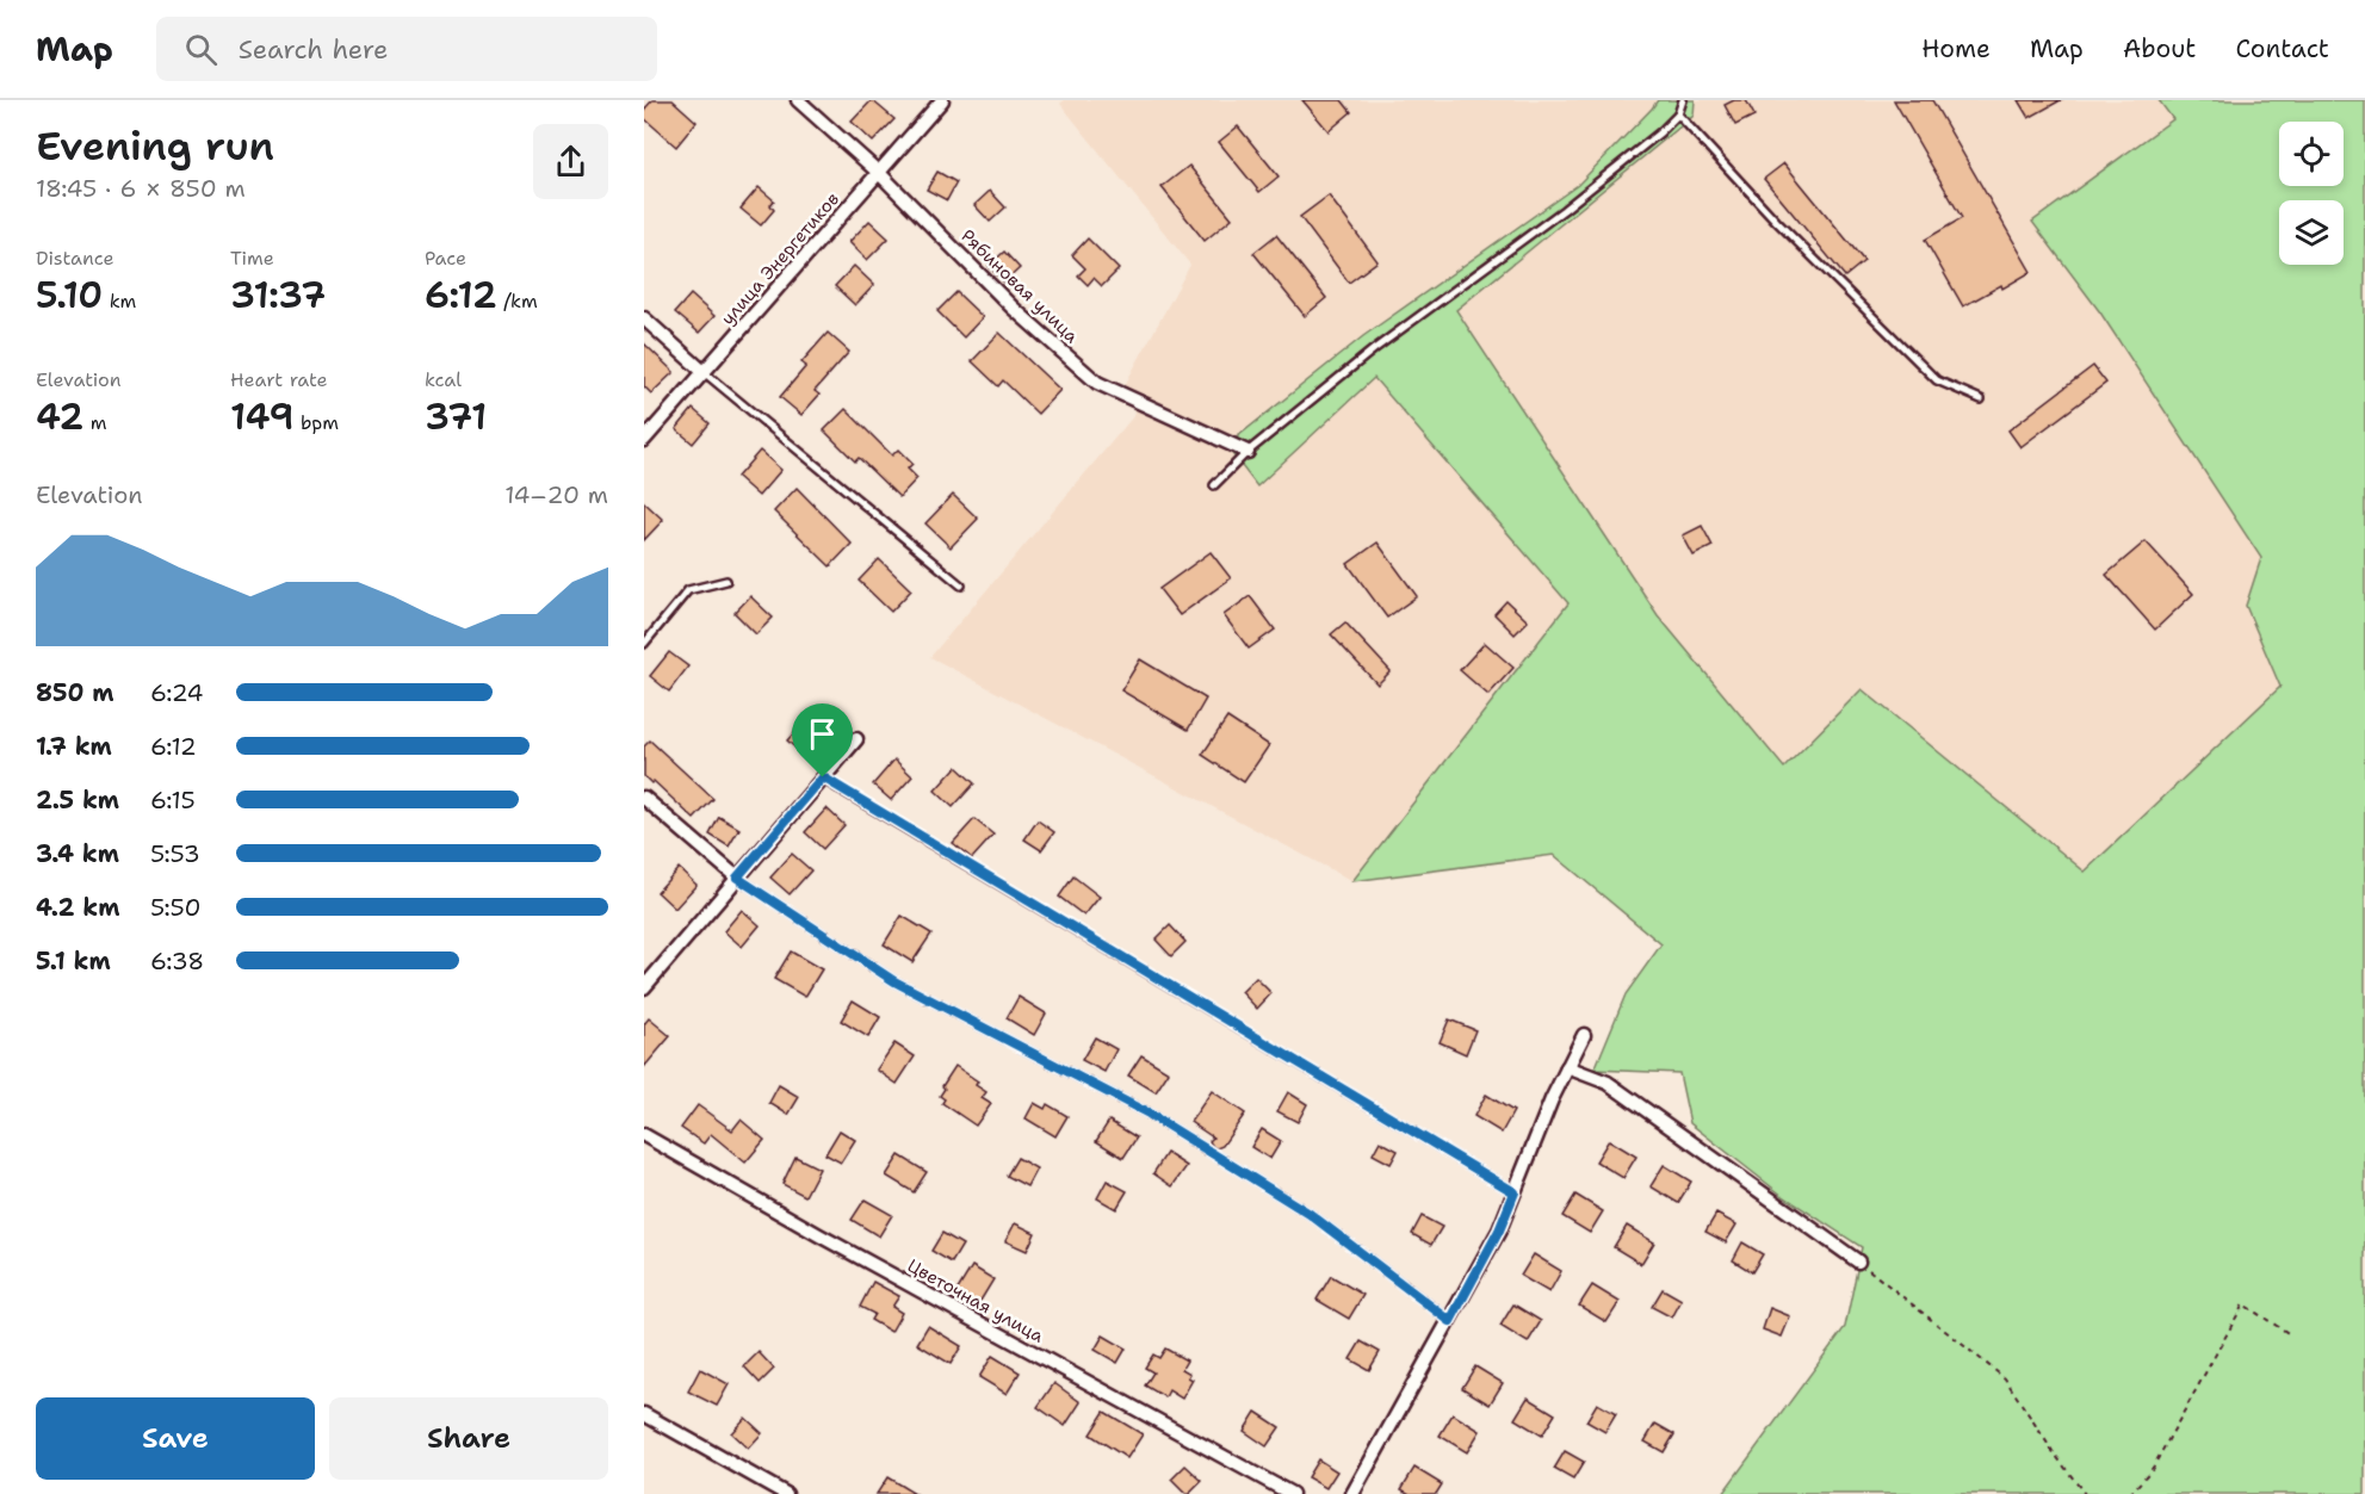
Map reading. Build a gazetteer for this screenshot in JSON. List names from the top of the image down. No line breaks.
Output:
{"streets":{"street":["улица Энергетиков","Рябиновая улица","Цветочная улица"]},"crossings":[["улица Энергетиков","Рябиновая улица"]],"page":{"header":"Map","search":"Search here","nav":["Home","Map","About","Contact"],"heading":["Evening run","18:45 · 6 × 850 m"],"stats":[["Distance","5.10 km"],["Time","31:37"],["Pace","6:12 /km"],["Elevation","42 m"],["Heart rate","149 bpm"],["kcal","371"]],"chart":["Elevation","14–20 m"],"list":[{"name":"850 m","note":"6:24"},{"name":"1.7 km","note":"6:12"},{"name":"2.5 km","note":"6:15"},{"name":"3.4 km","note":"5:53"},{"name":"4.2 km","note":"5:50"},{"name":"5.1 km","note":"6:38"}],"buttons":["Save","Share"]}}
